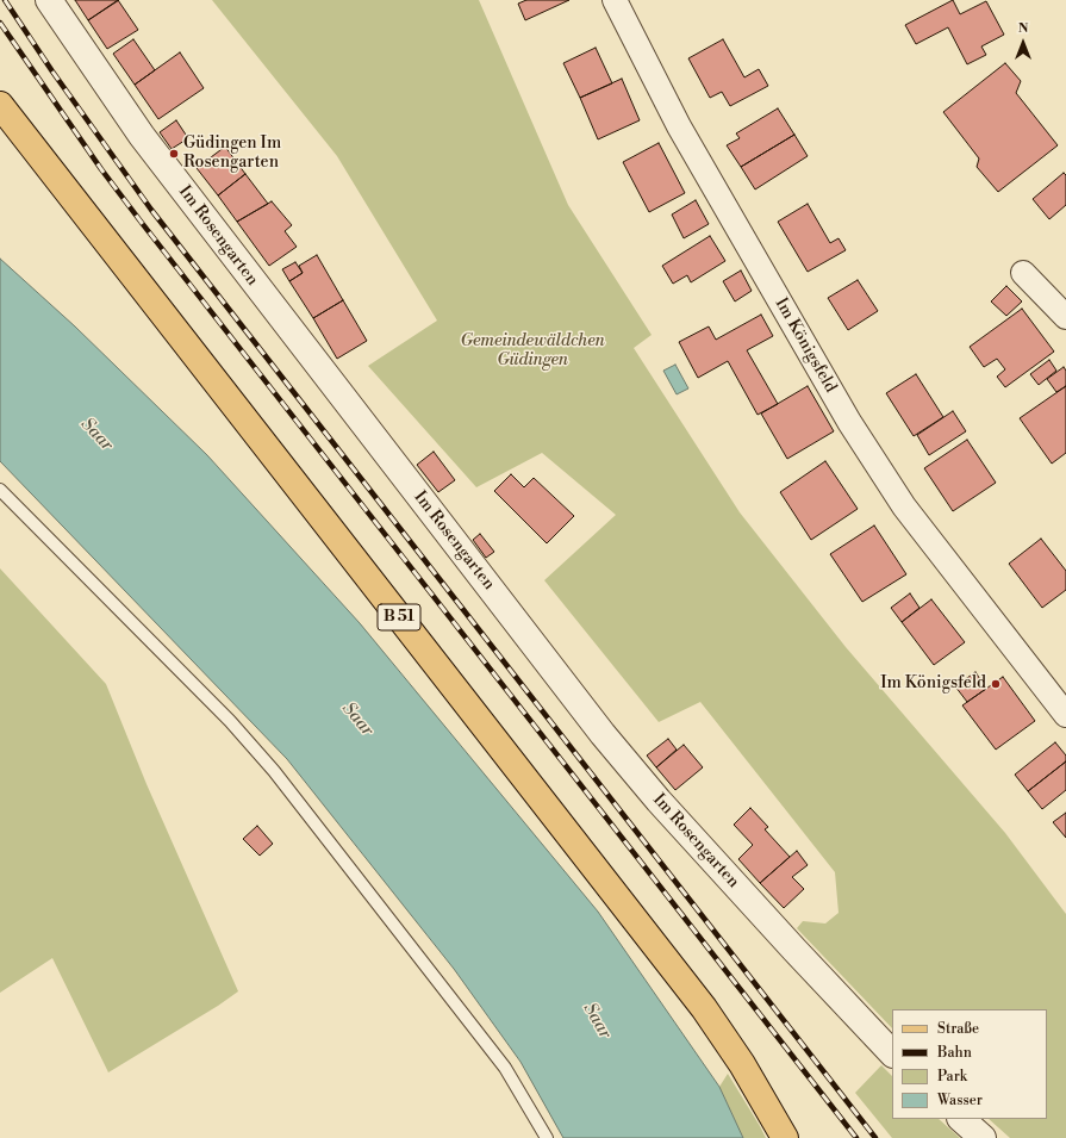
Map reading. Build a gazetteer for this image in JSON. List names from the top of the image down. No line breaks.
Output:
{"streets":{"main road":["B 51"],"street":["Im Rosengarten","Im Königsfeld"]},"water":["Saar"],"parks":["Gemeindewäldchen Güdingen"],"places":["Güdingen Im Rosengarten","Im Königsfeld"],"legend":["Straße","Bahn","Park","Wasser"],"north":"top"}
